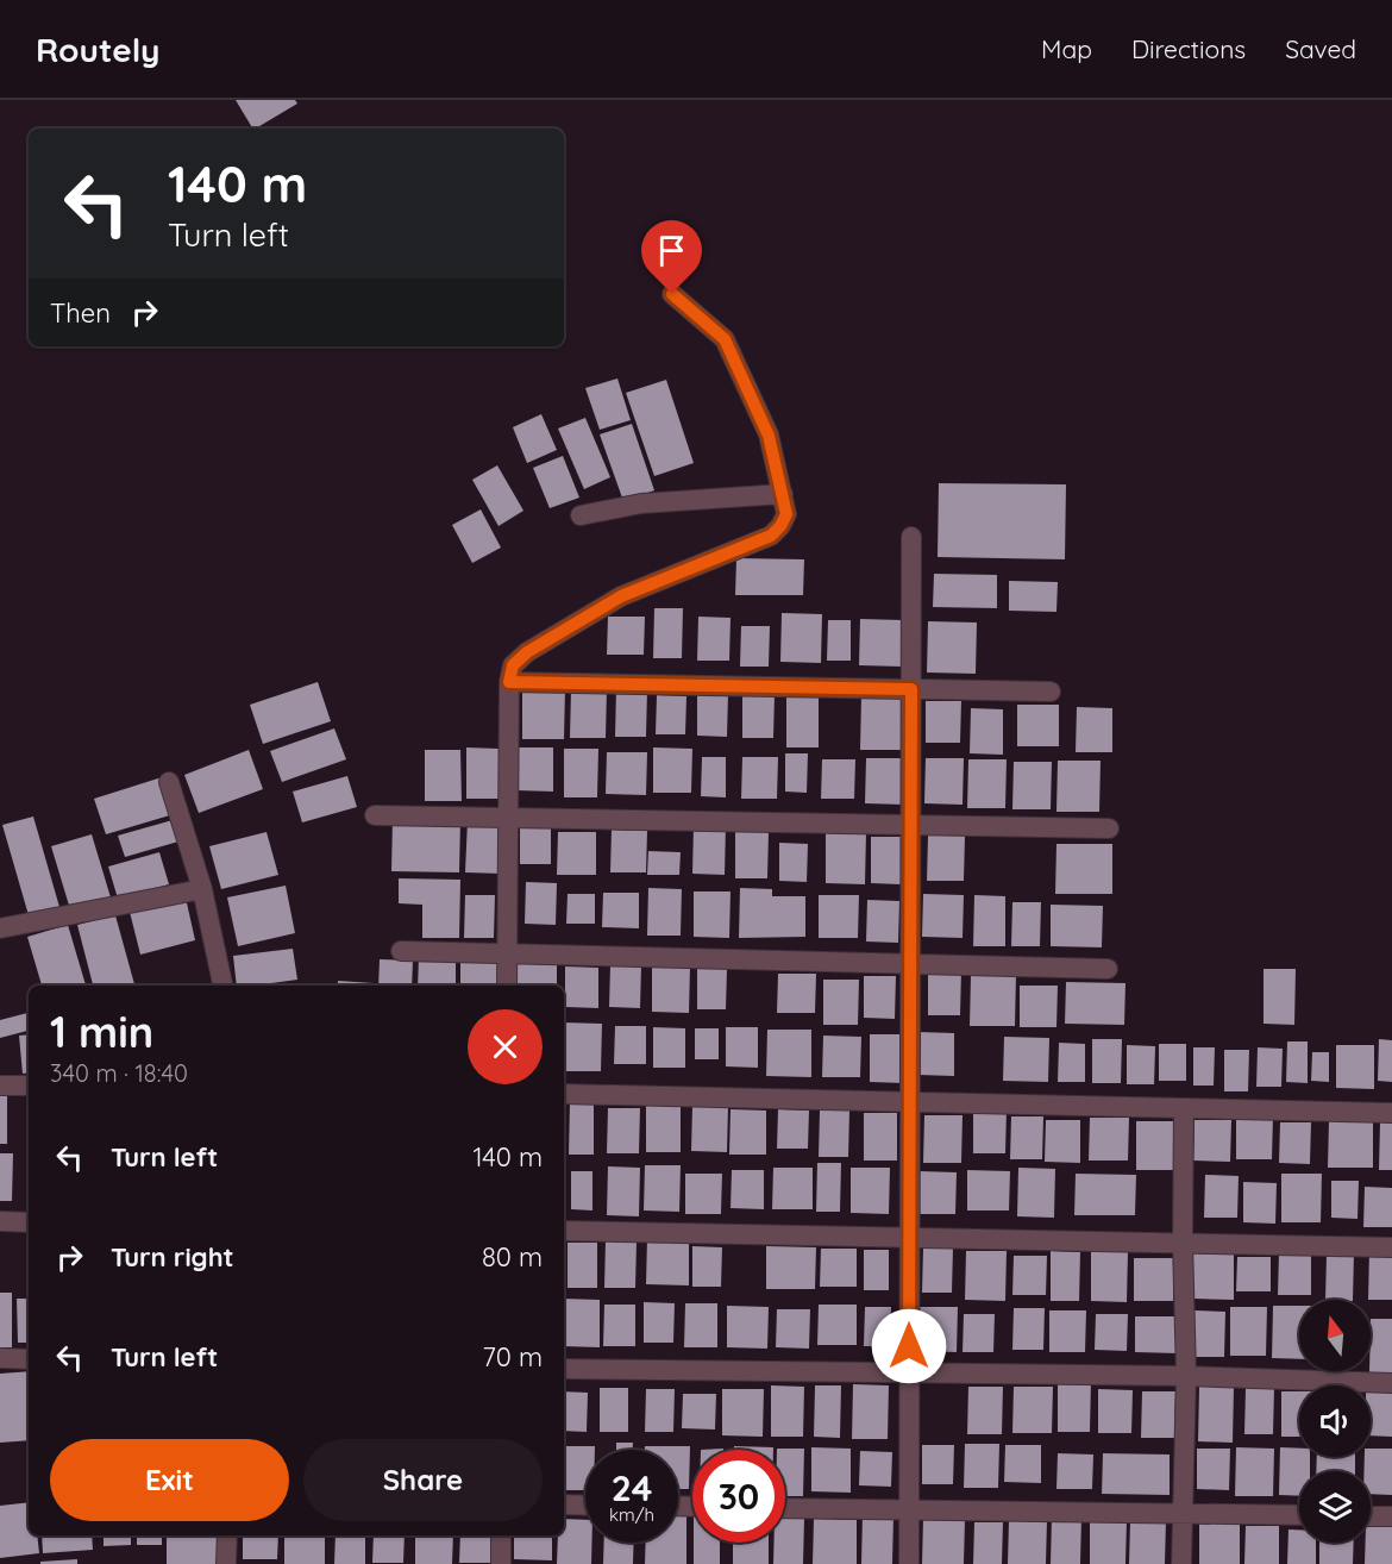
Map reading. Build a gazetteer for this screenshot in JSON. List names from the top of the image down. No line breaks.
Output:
{"north":"top","page":{"header":"Routely","nav":["Map","Directions","Saved"],"turn":["140 m","Turn left"],"then":"Then","heading":["1 min","340 m · 18:40"],"list":[{"name":"Turn left","value":"140 m"},{"name":"Turn right","value":"80 m"},{"name":"Turn left","value":"70 m"}],"buttons":["Exit","Share"],"speed":"24 km/h","limit":"30"}}
